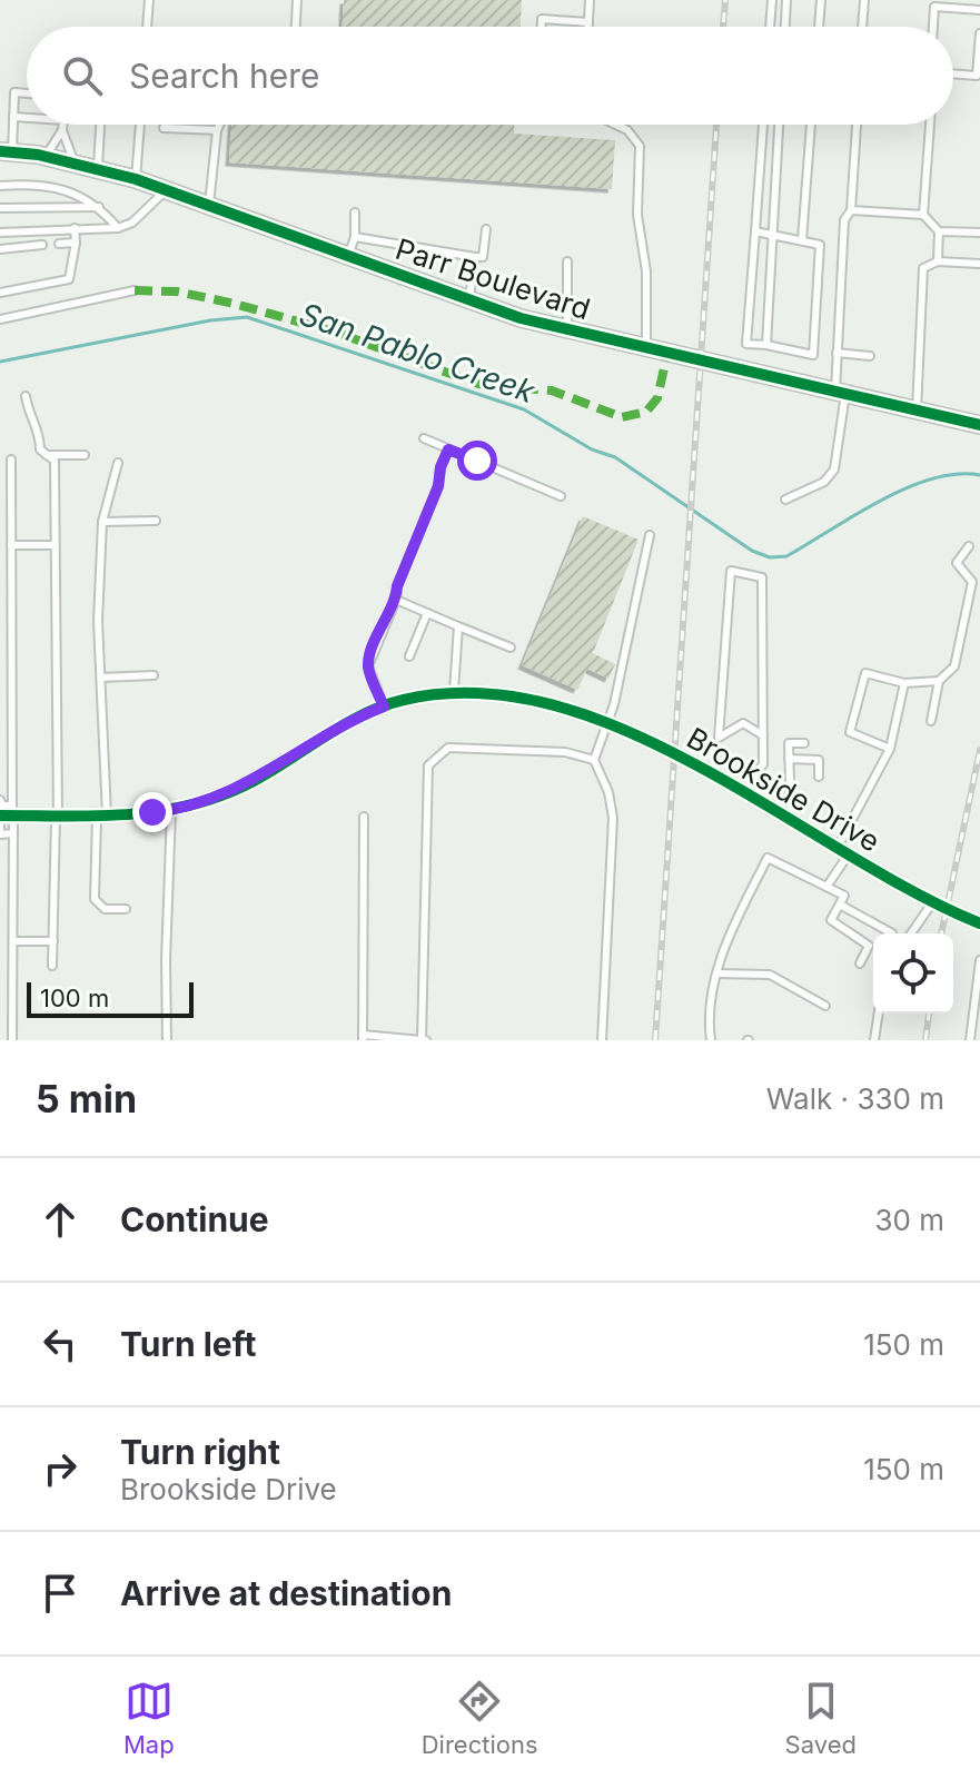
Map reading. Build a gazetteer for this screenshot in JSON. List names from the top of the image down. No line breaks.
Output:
{"streets":{"street":["Parr Boulevard","Brookside Drive"]},"water":["San Pablo Creek"],"scale_bar":"100 m","page":{"search":"Search here","scale":"100 m","heading":["5 min","Walk · 330 m"],"list":[["Continue","30 m"],["Turn left","150 m"],["Turn right","Brookside Drive","150 m"],"Arrive at destination"],"nav":["Map","Directions","Saved"]}}
